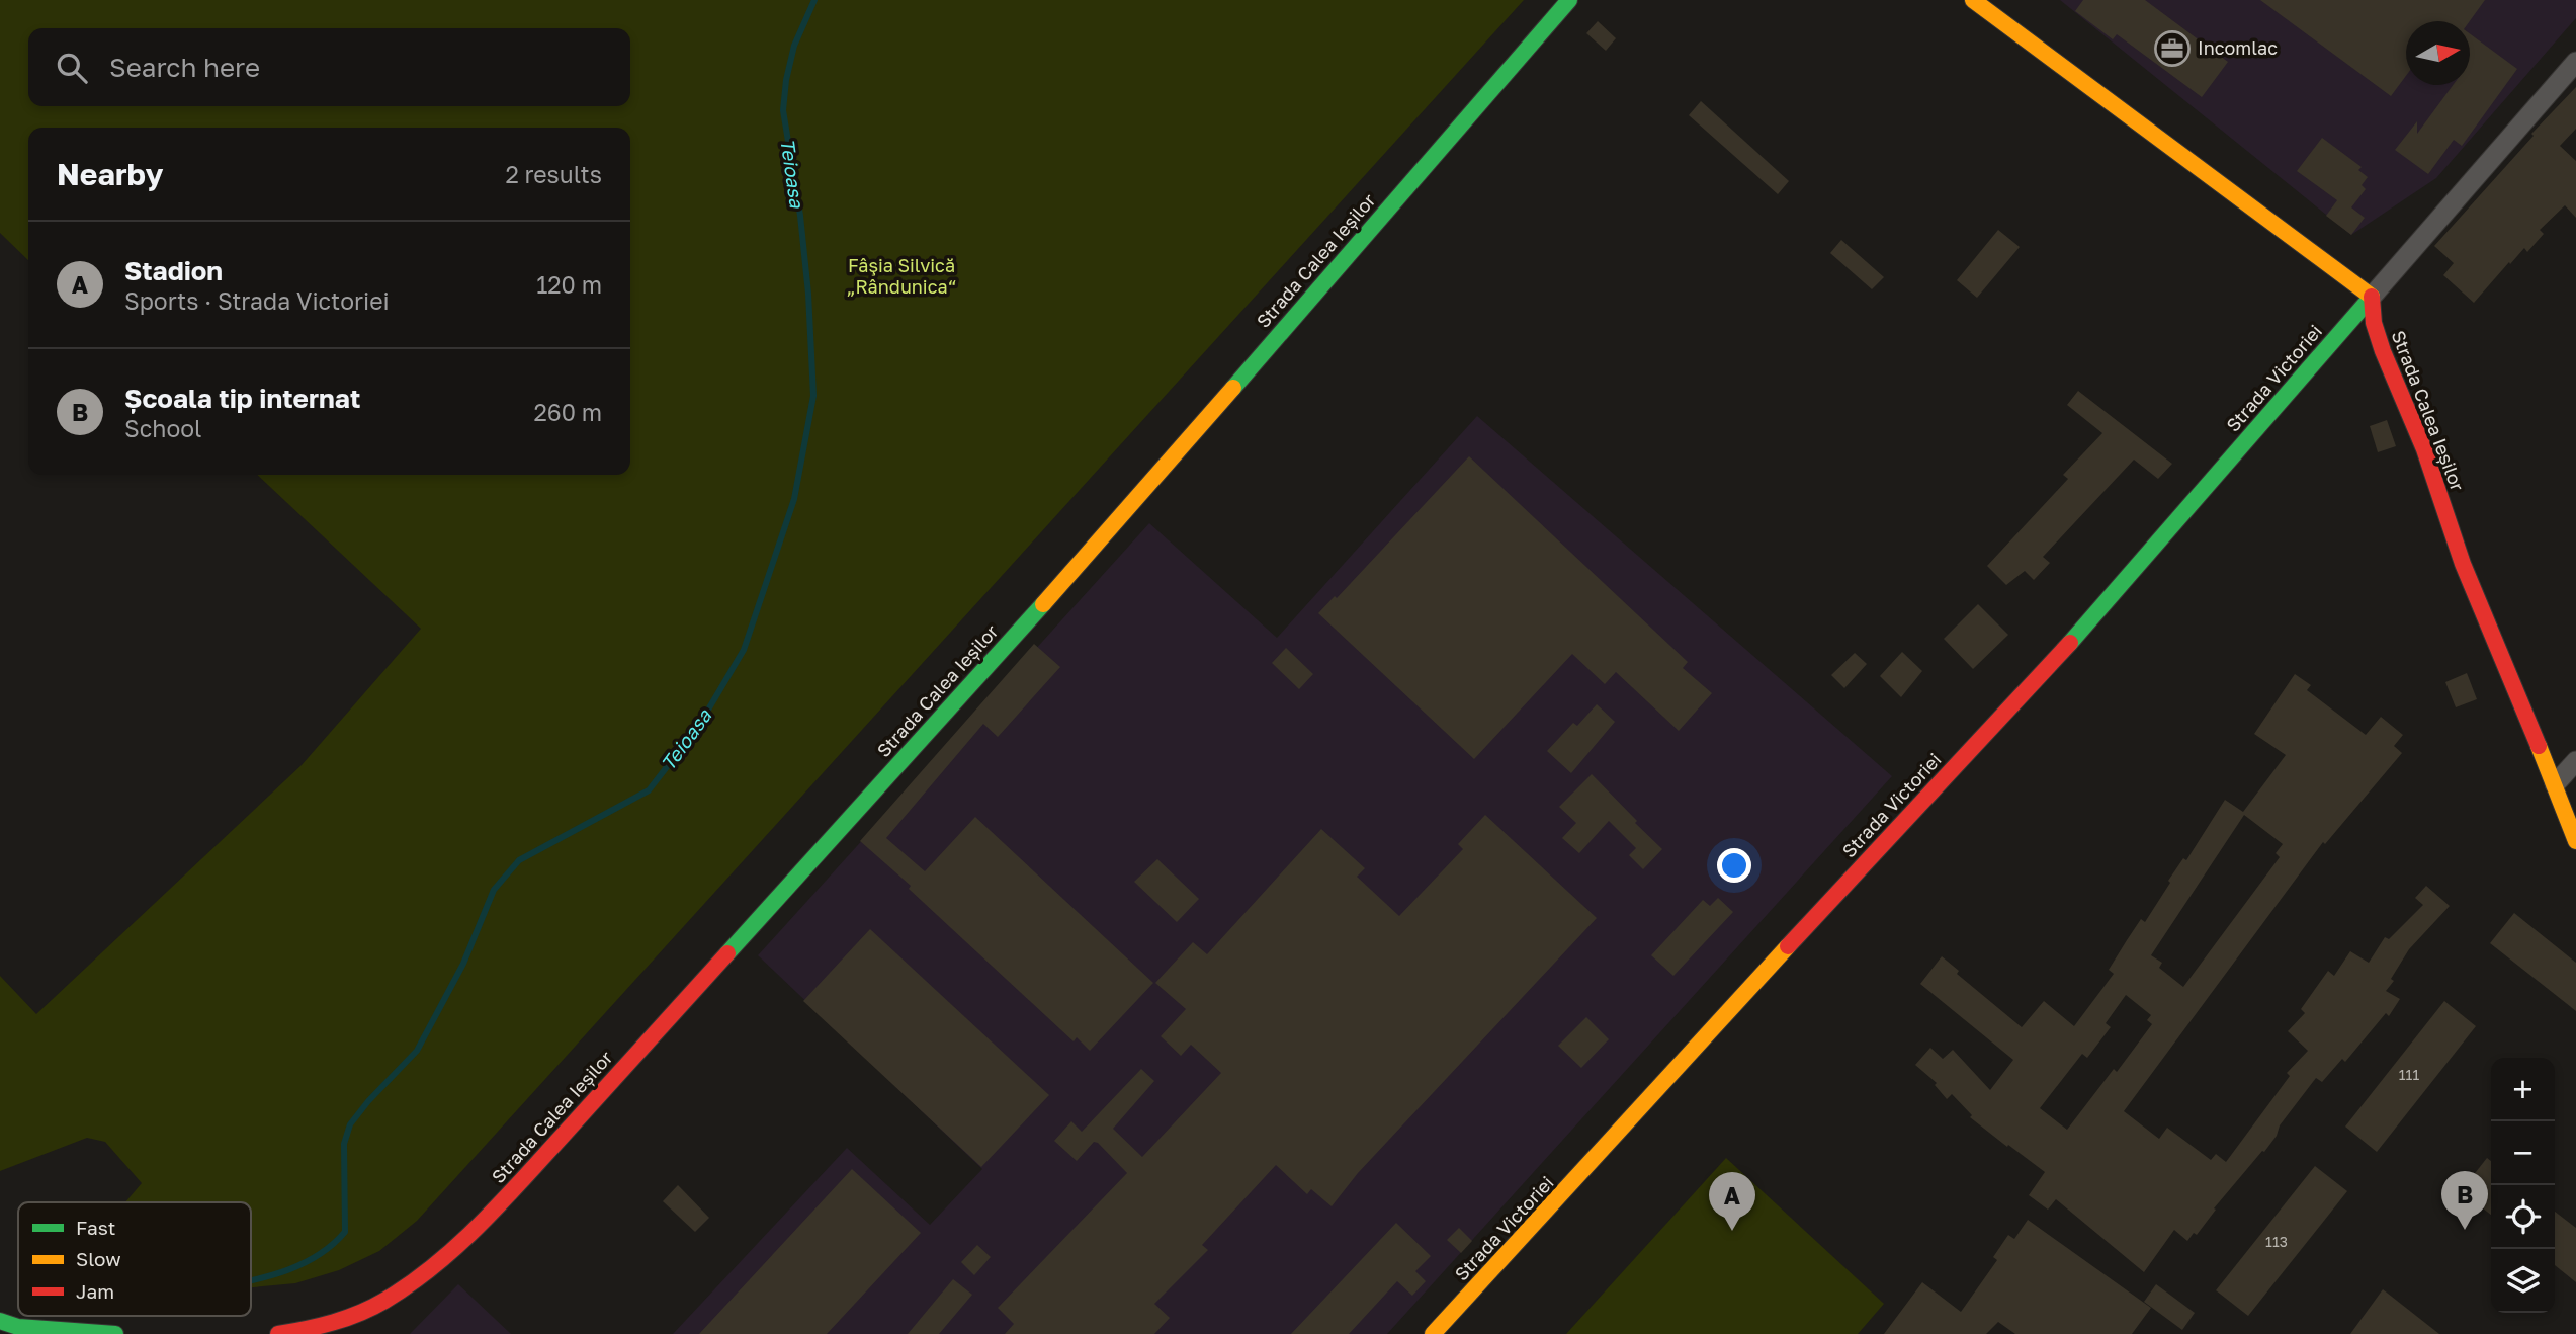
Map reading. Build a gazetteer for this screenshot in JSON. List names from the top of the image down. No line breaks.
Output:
{"streets":{"street":["Strada Calea Ieșilor","Strada Victoriei"]},"crossings":[["Strada Calea Ieșilor","Strada Victoriei"]],"water":["Teioasa"],"parks":["Fâşia Silvică „Rândunica“"],"places":{"office":["Incomlac"]},"house_numbers":["111","113"],"legend":["Fast","Slow","Jam"],"north":"right","page":{"search":"Search here","heading":["Nearby","2 results"],"list":[{"mark":"A","name":"Stadion","note":"Sports · Strada Victoriei","value":"120 m"},{"mark":"B","name":"Școala tip internat","note":"School","value":"260 m"}],"map_buttons":["+","−"],"pins":["B","A"]}}
